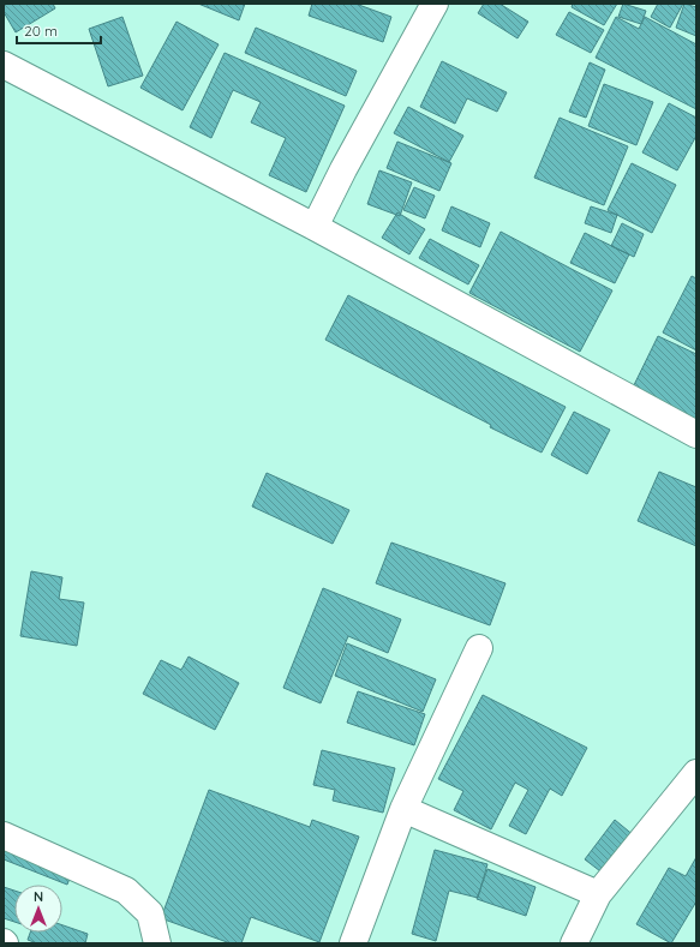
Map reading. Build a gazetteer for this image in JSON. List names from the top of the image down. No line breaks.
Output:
{"scale_bar":"20 m","north":"top"}
